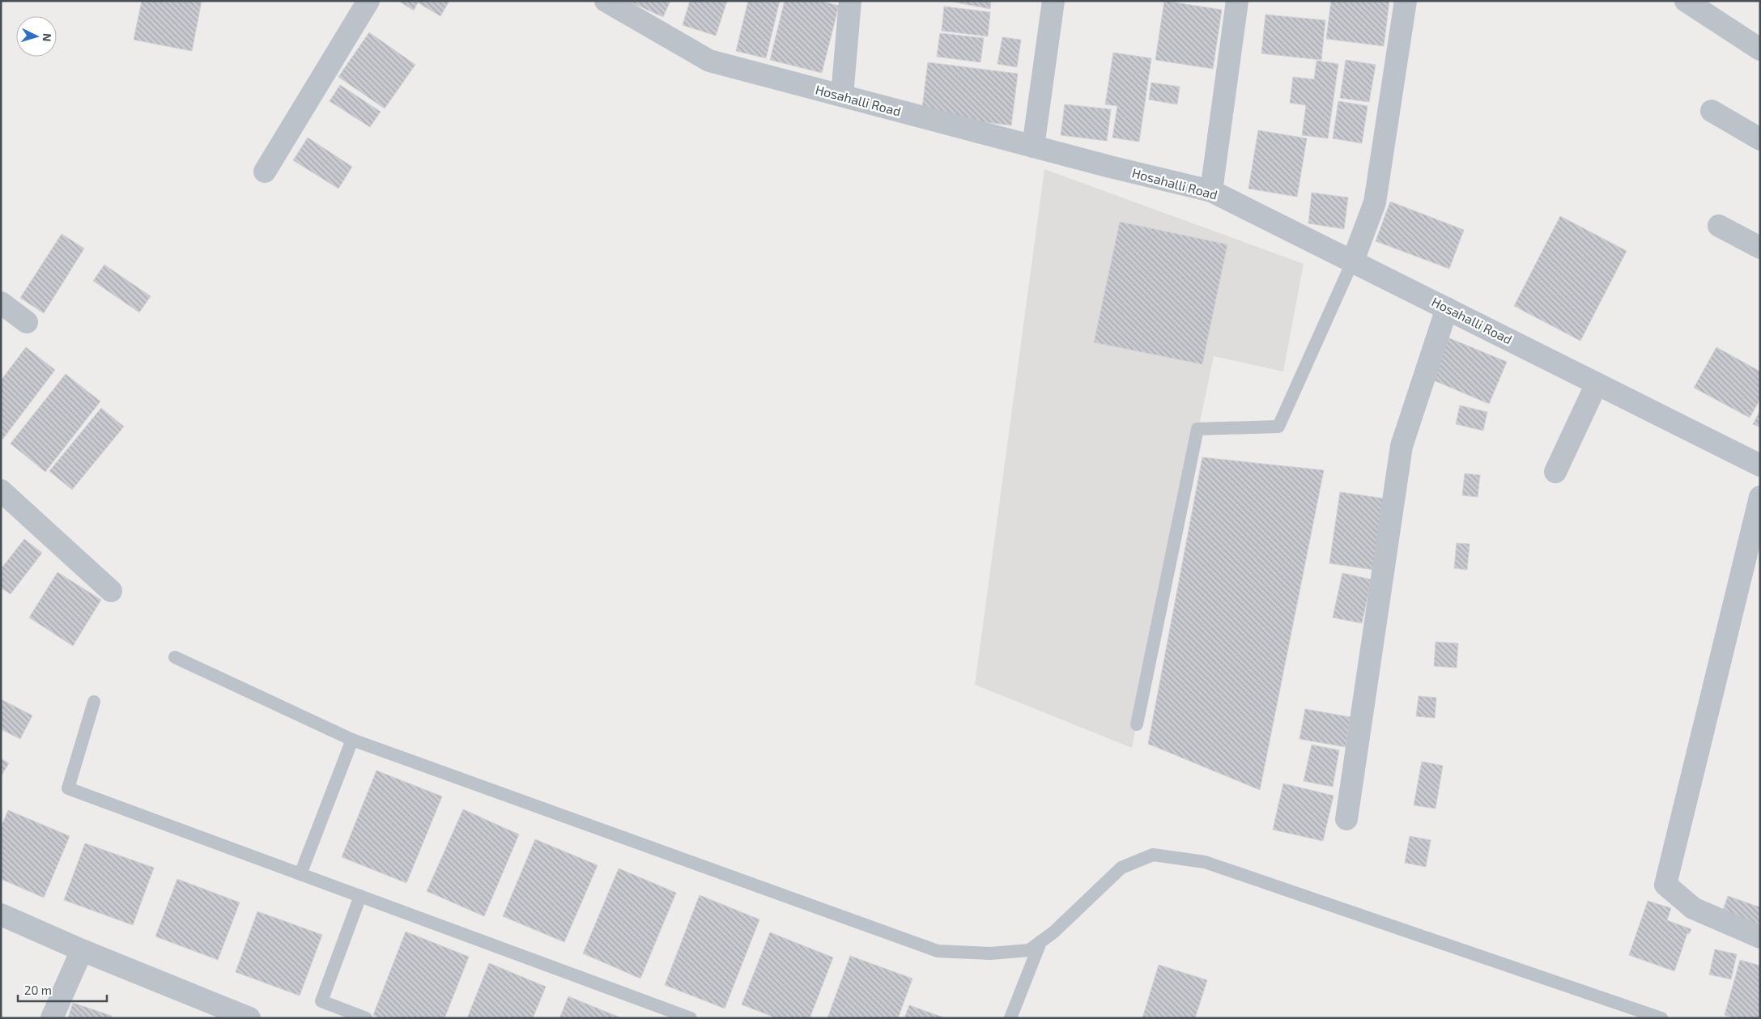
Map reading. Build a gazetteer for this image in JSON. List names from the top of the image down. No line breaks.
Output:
{"streets":{"street":["Hosahalli Road"]},"scale_bar":"20 m","north":"right"}
